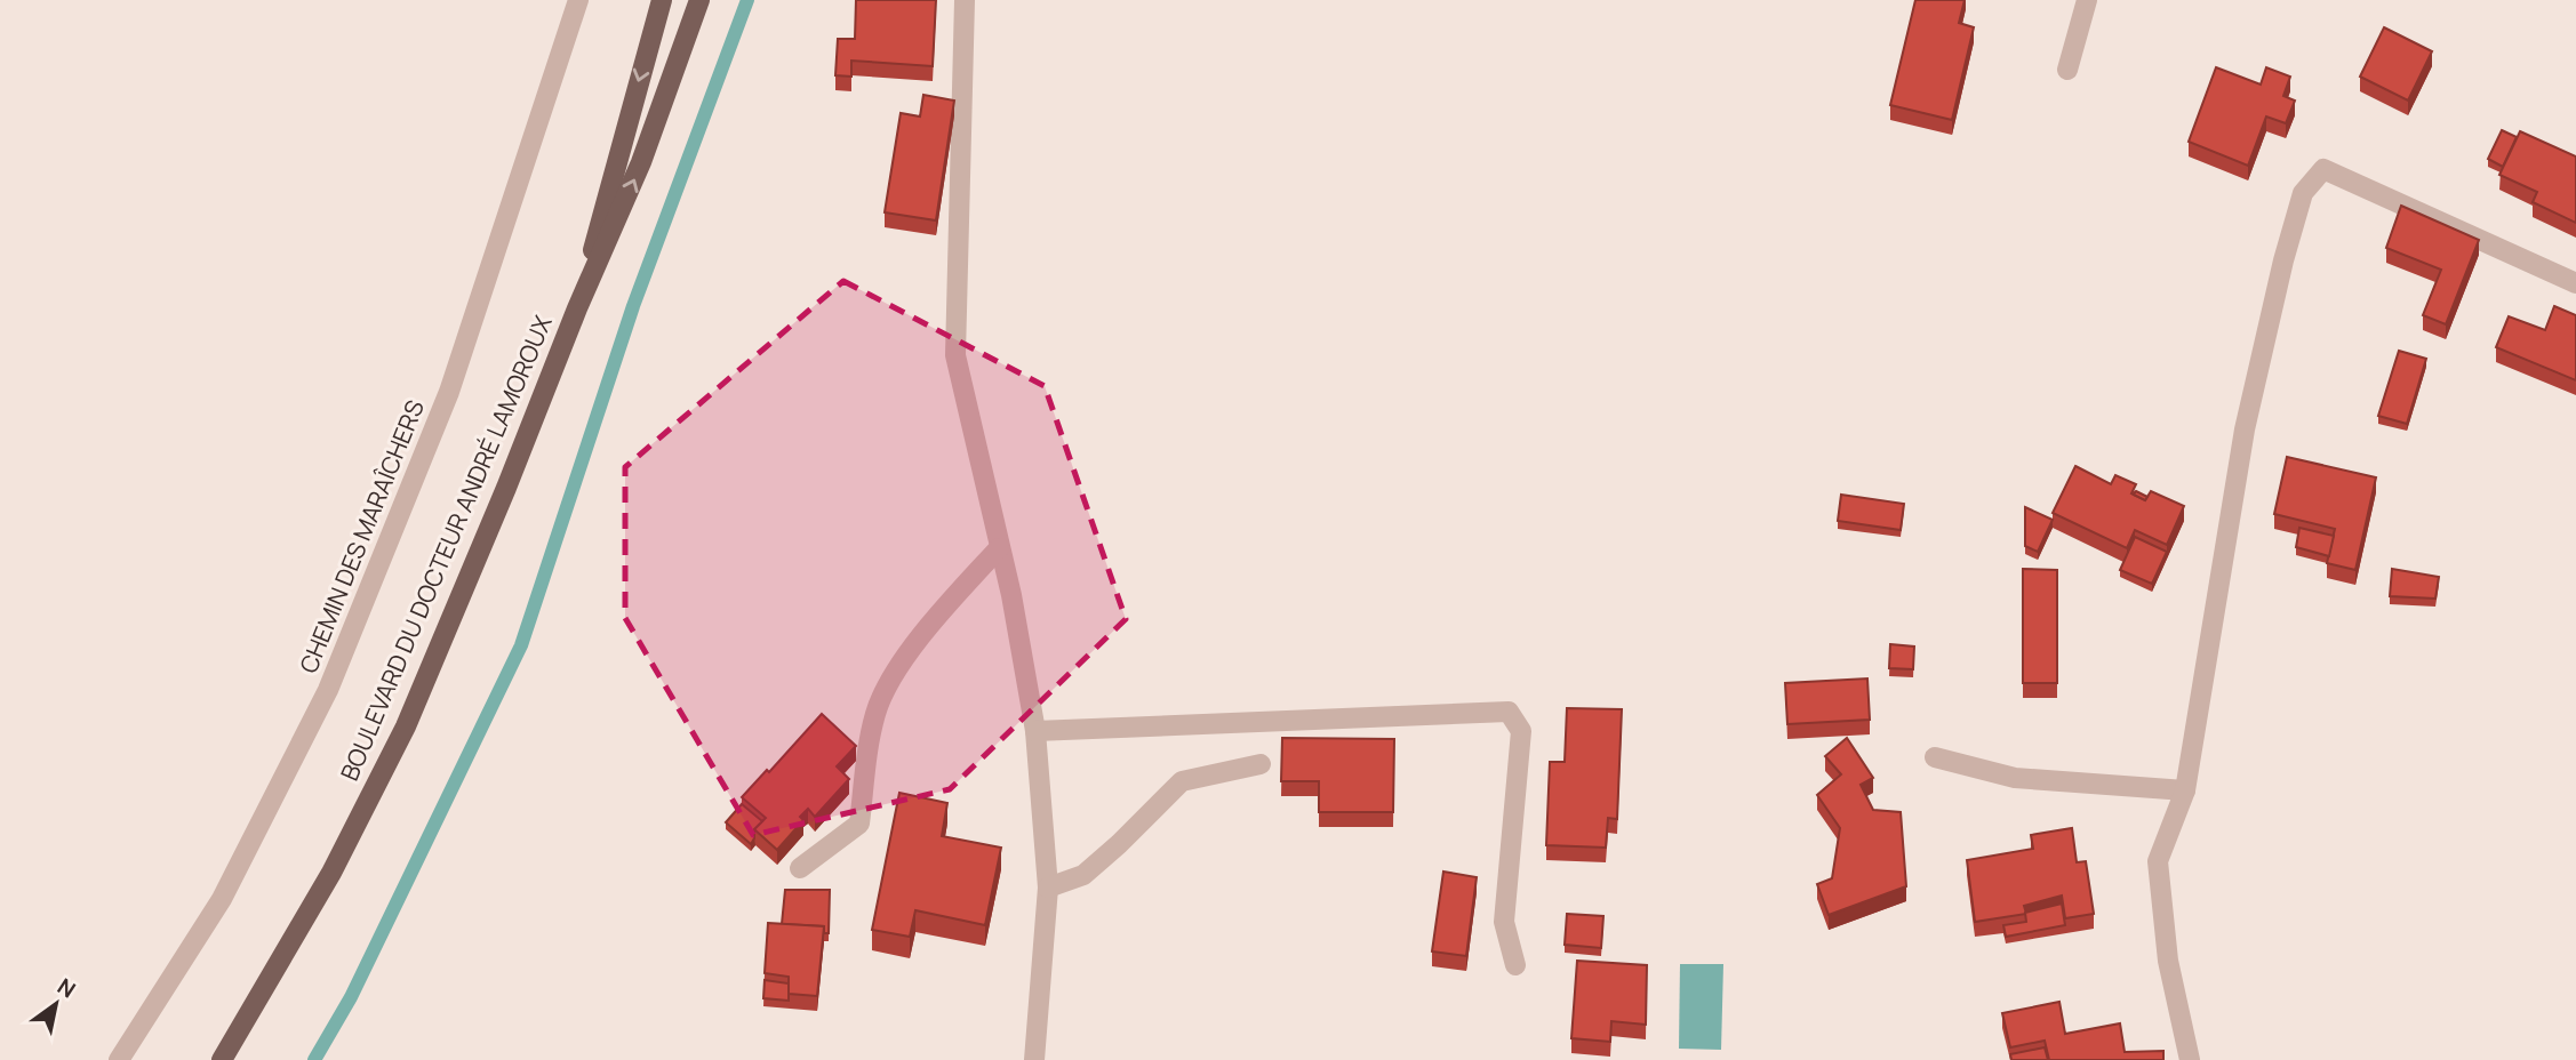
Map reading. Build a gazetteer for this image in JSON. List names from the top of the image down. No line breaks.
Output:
{"streets":{"main road":["BOULEVARD DU DOCTEUR ANDRÉ LAMOROUX"],"street":["CHEMIN DES MARAÎCHERS"]},"north":"top right"}
